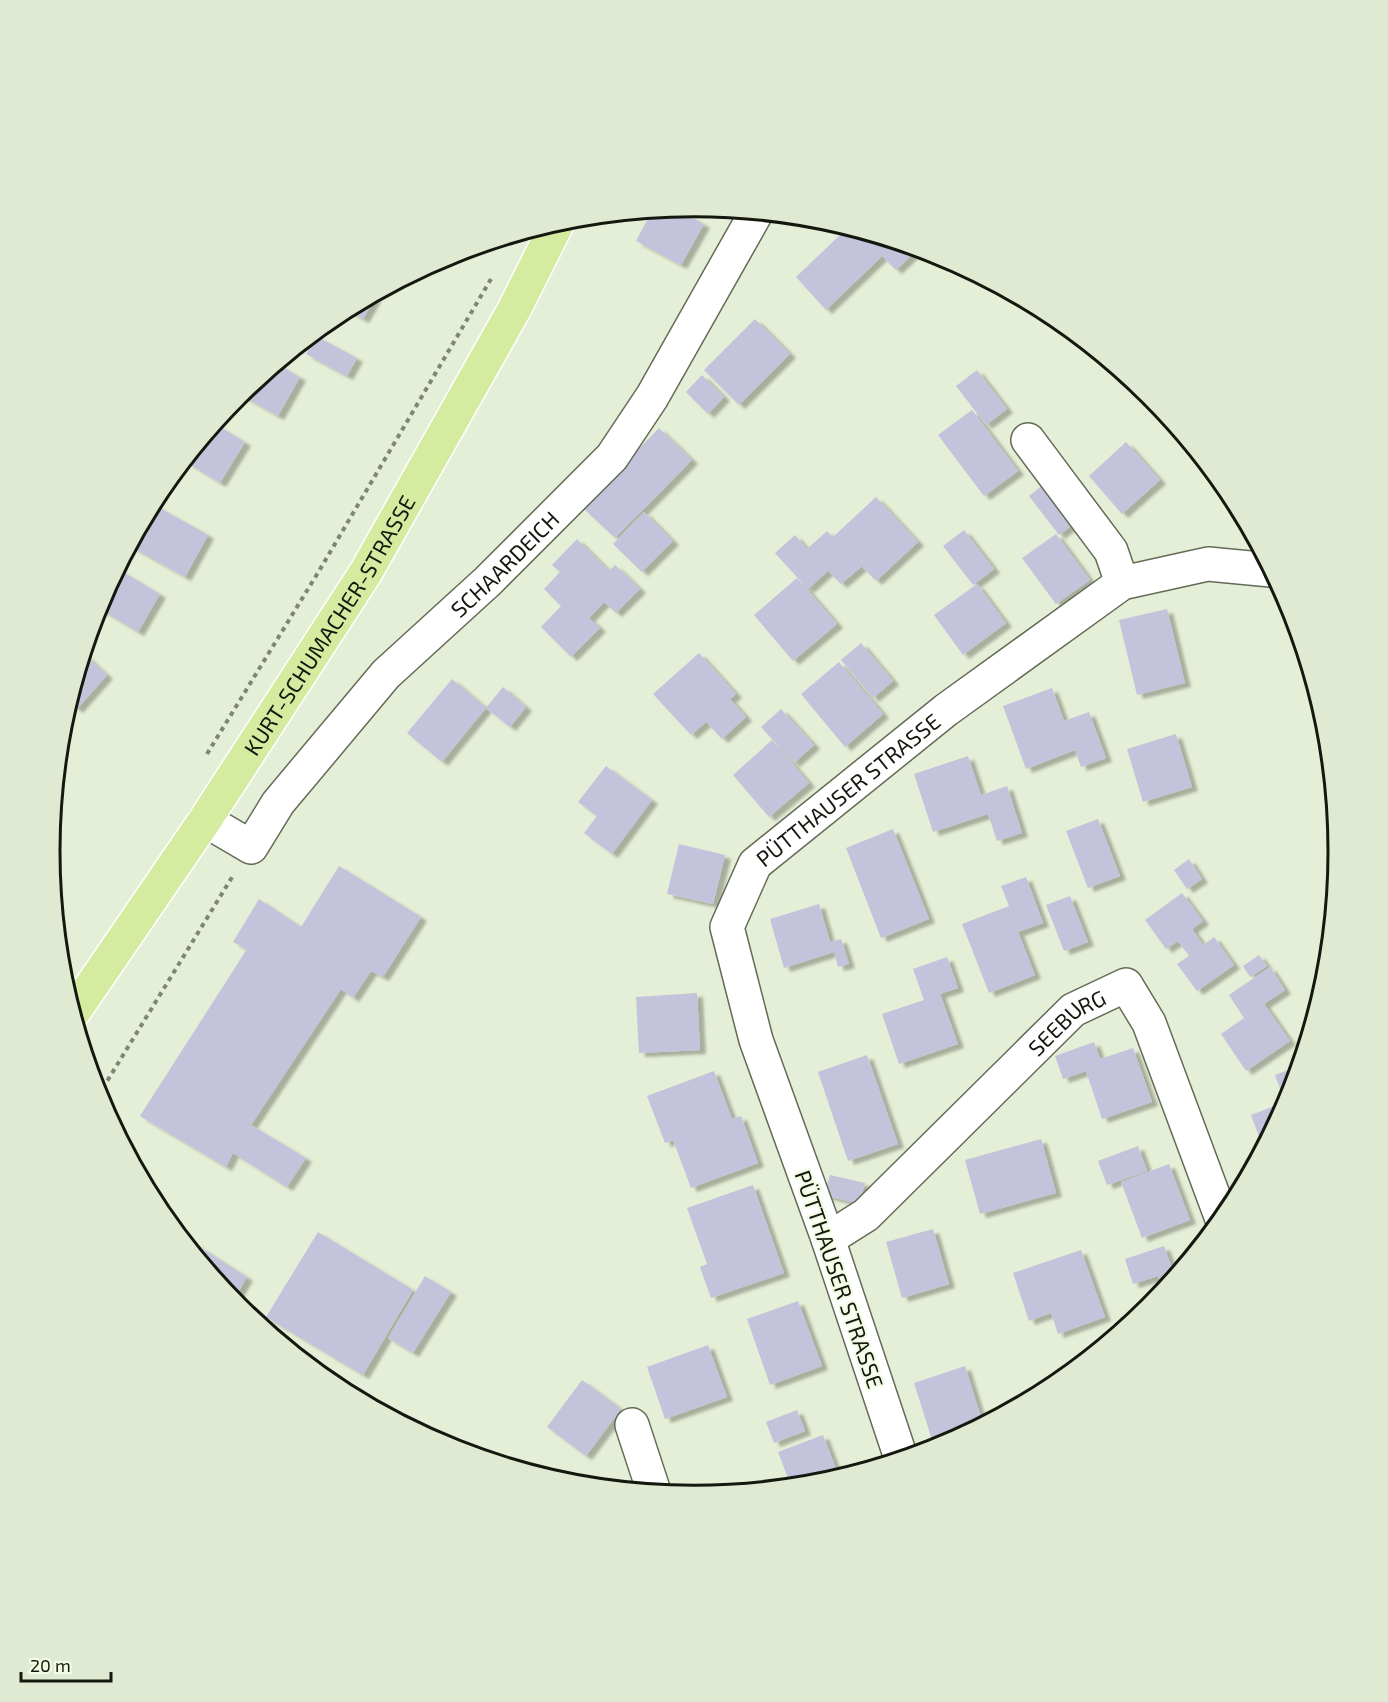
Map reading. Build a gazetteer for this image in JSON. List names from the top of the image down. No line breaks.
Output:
{"streets":{"main road":["KURT-SCHUMACHER-STRASSE"],"street":["SCHAARDEICH","PÜTTHAUSER STRASSE","SEEBURG"]},"crossings":[["PÜTTHAUSER STRASSE","SEEBURG"]],"scale_bar":"20 m"}
